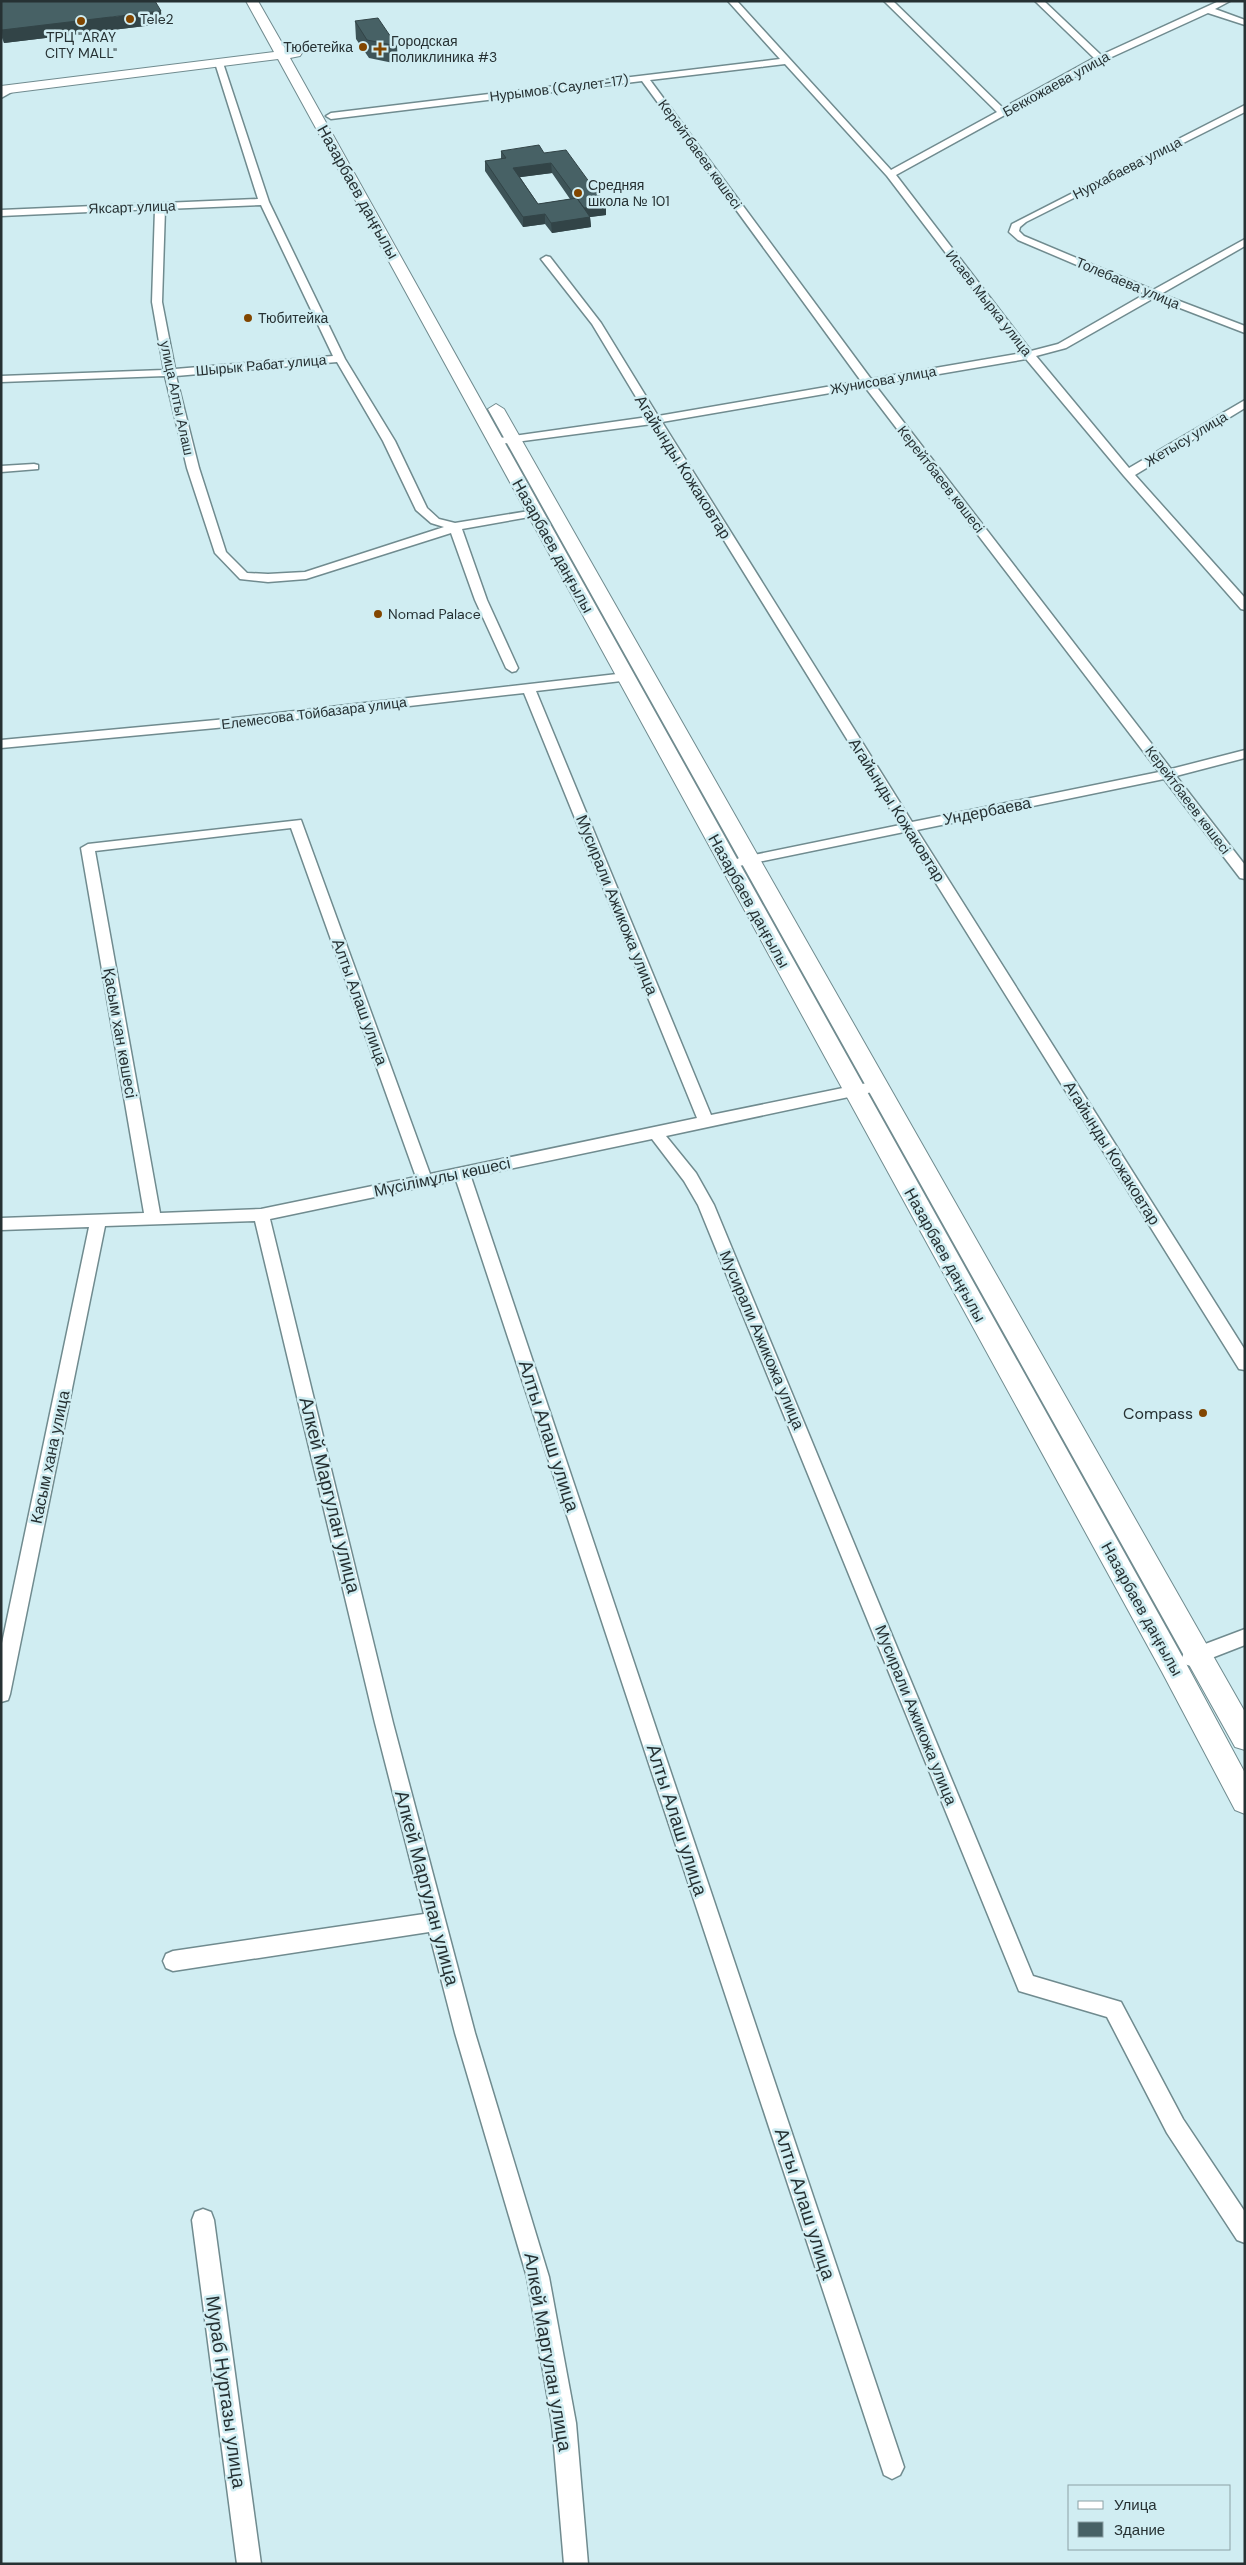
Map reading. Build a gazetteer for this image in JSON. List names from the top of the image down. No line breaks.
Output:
{"streets":{"main road":["Назарбаев даңғылы"],"street":["Беккожаева улица","Нурымов (Саулет-17)","Керейтбаеев көшесі","Нурхабаева улица","Яксарт улица","Толебаева улица","Исаев Мырка улица","Шырык Рабат улица","Жунисова улица","улица Алты Алаш","Жетысу улица","Агайынды Кожаковтар","Елемесова Тойбазара улица","Ундербаева","Мусирали Ажикожа улица","Алты Алаш улица","Қасым хан көшесі","Мүсілімұлы көшесі","Касым хана улица","Алкей Маргулан улица","Мураб Нуртазы улица"]},"crossings":[["Беккожаева улица","Исаев Мырка улица"],["Нурымов (Саулет-17)","Керейтбаеев көшесі"],["Нурымов (Саулет-17)","Назарбаев даңғылы"],["Нурымов (Саулет-17)","Исаев Мырка улица"],["Керейтбаеев көшесі","Жунисова улица"],["Керейтбаеев көшесі","Ундербаева"],["Нурхабаева улица","Толебаева улица"],["Назарбаев даңғылы","Жунисова улица"],["Назарбаев даңғылы","Елемесова Тойбазара улица"],["Назарбаев даңғылы","Ундербаева"],["Назарбаев даңғылы","Мүсілімұлы көшесі"],["Яксарт улица","улица Алты Алаш"],["Толебаева улица","Жунисова улица"],["Исаев Мырка улица","Жунисова улица"],["Исаев Мырка улица","Жетысу улица"],["Шырык Рабат улица","улица Алты Алаш"],["Жунисова улица","Агайынды Кожаковтар"],["Агайынды Кожаковтар","Ундербаева"],["Елемесова Тойбазара улица","Мусирали Ажикожа улица"],["Мусирали Ажикожа улица","Мүсілімұлы көшесі"],["Алты Алаш улица","Мүсілімұлы көшесі"],["Қасым хан көшесі","Мүсілімұлы көшесі"],["Мүсілімұлы көшесі","Касым хана улица"],["Мүсілімұлы көшесі","Алкей Маргулан улица"]],"places":{"other":["Tele2","ТРЦ \"ARAY CITY MALL\"","Тюбетейка","Средняя школа № 101","Тюбитейка","Nomad Palace","Compass"],"health":["Городская поликлиника #3"]},"legend":["Улица","Здание"]}
